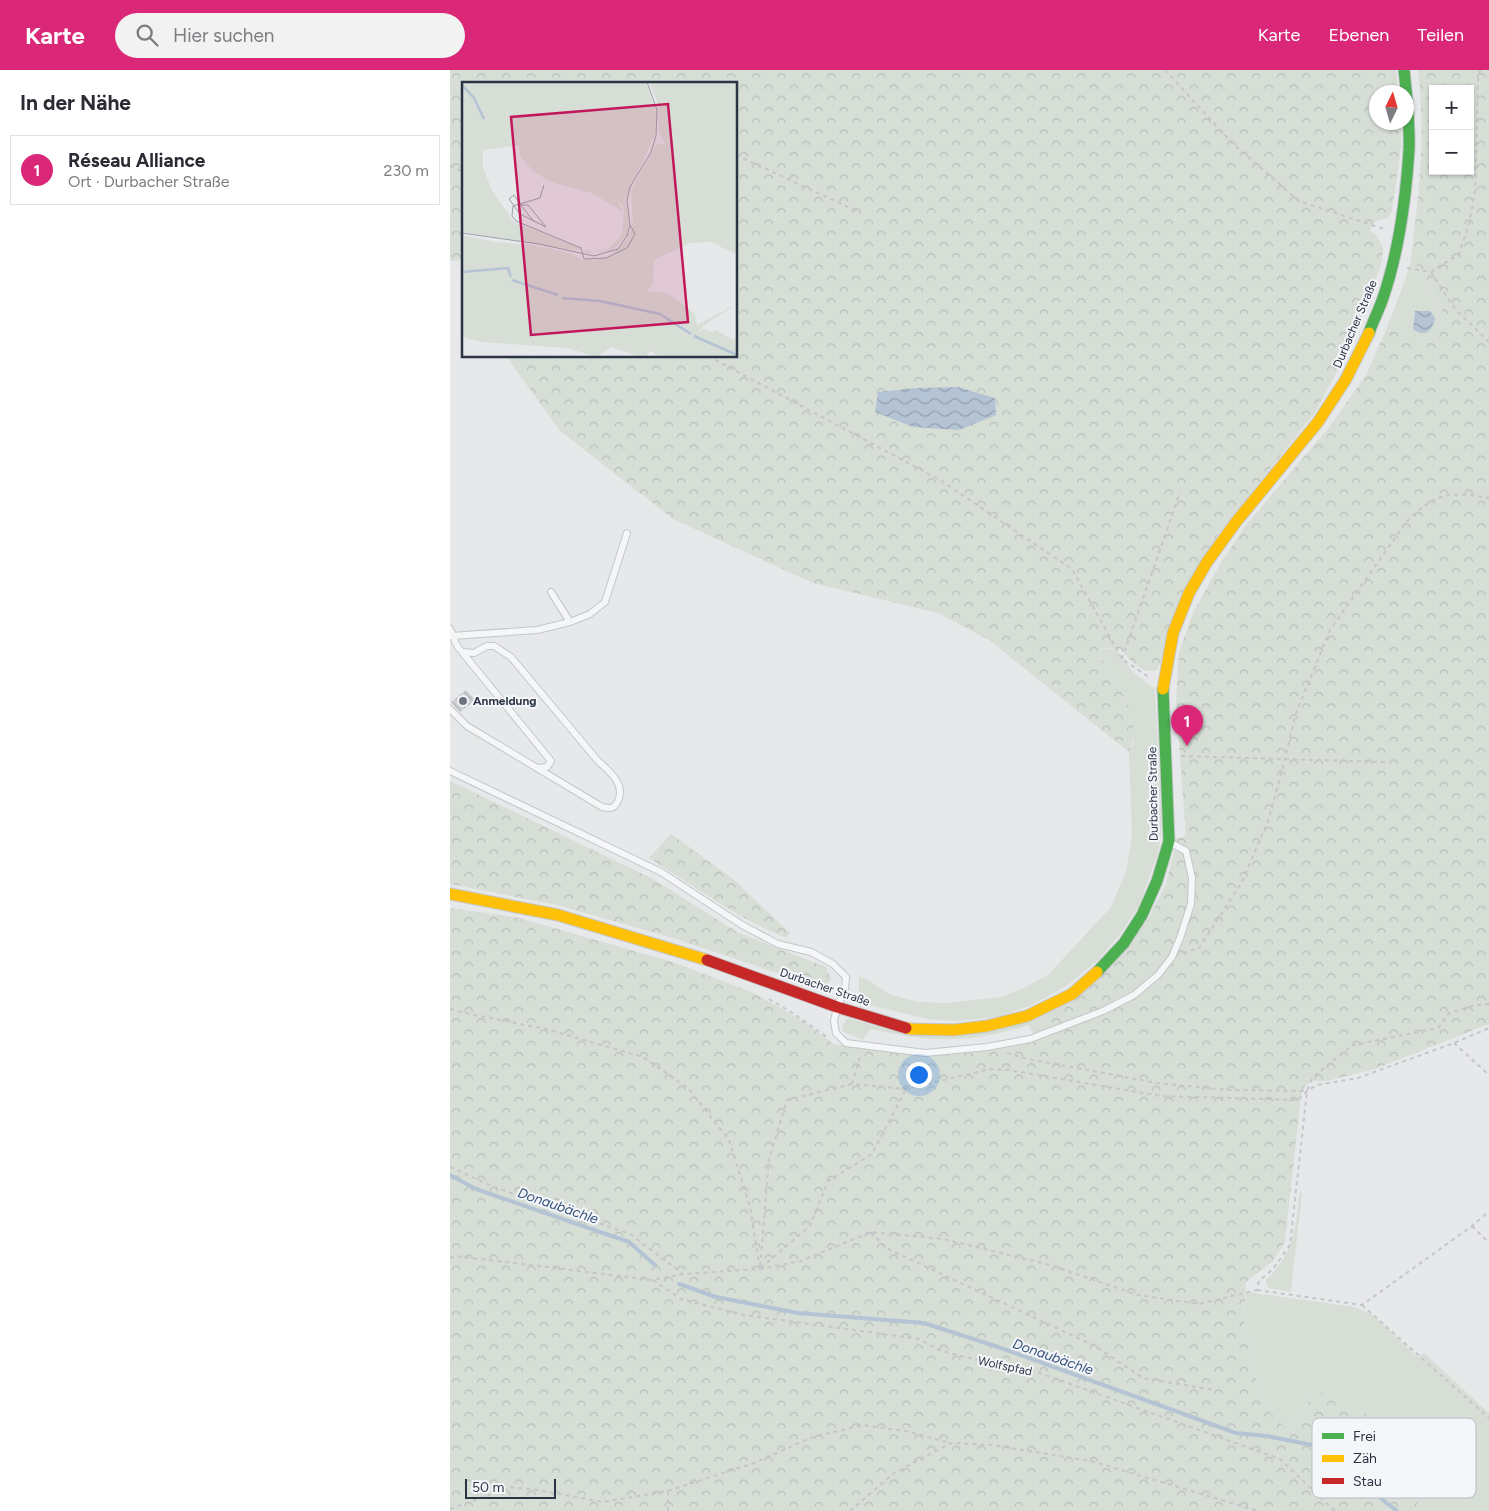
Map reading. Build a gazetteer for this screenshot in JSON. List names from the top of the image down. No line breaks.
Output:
{"streets":{"street":["Durbacher Straße"],"path":["Wolfspfad"]},"water":["Donaubächle"],"places":["Anmeldung"],"legend":["Frei","Zäh","Stau"],"scale_bar":"50 m","north":"top","page":{"header":"Karte","search":"Hier suchen","nav":["Karte","Ebenen","Teilen"],"heading":"In der Nähe","map_buttons":["+","−"],"list":[{"mark":"1","name":"Réseau Alliance","note":"Ort · Durbacher Straße","value":"230 m"}],"pins":"1","scale":"50 m"}}
